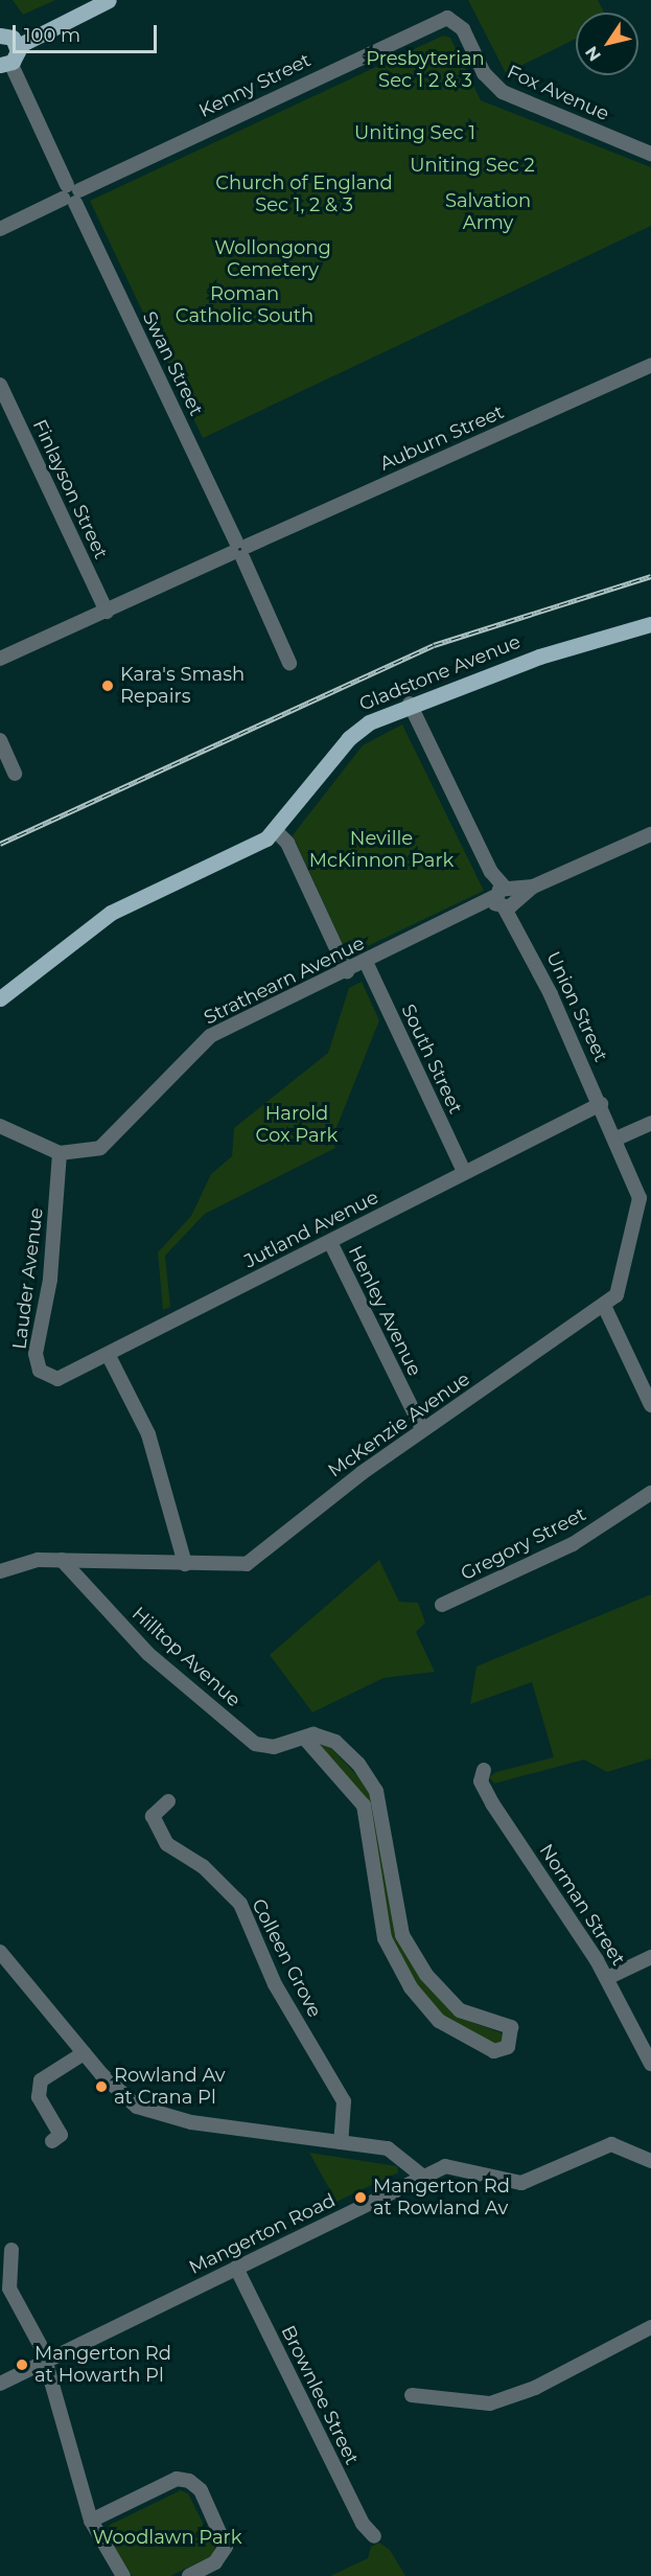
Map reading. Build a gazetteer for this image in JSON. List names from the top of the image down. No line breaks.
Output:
{"streets":{"main road":["Gladstone Avenue"],"street":["Kenny Street","Fox Avenue","Swan Street","Auburn Street","Finlayson Street","Strathearn Avenue","Union Street","South Street","Jutland Avenue","Lauder Avenue","Henley Avenue","McKenzie Avenue","Gregory Street","Hilltop Avenue","Norman Street","Colleen Grove","Mangerton Road","Brownlee Street"]},"crossings":[["Kenny Street","Fox Avenue"],["Kenny Street","Swan Street"],["Swan Street","Auburn Street"],["Auburn Street","Finlayson Street"],["Gladstone Avenue","Union Street"],["Strathearn Avenue","Union Street"],["Strathearn Avenue","South Street"],["Strathearn Avenue","Lauder Avenue"],["Union Street","Jutland Avenue"],["Union Street","McKenzie Avenue"],["South Street","Jutland Avenue"],["Jutland Avenue","Lauder Avenue"],["Jutland Avenue","Henley Avenue"],["Jutland Avenue","McKenzie Avenue"],["Henley Avenue","McKenzie Avenue"],["McKenzie Avenue","Hilltop Avenue"],["Mangerton Road","Brownlee Street"]],"parks":["Presbyterian Sec 1 2 & 3","Uniting Sec 1","Uniting Sec 2","Church of England Sec 1, 2 & 3","Salvation Army","Wollongong Cemetery","Roman Catholic South","Neville McKinnon Park","Harold Cox Park","Woodlawn Park"],"places":["Kara's Smash Repairs","Rowland Av at Crana Pl","Mangerton Rd at Rowland Av","Mangerton Rd at Howarth Pl"],"scale_bar":"100 m","north":"bottom left"}
